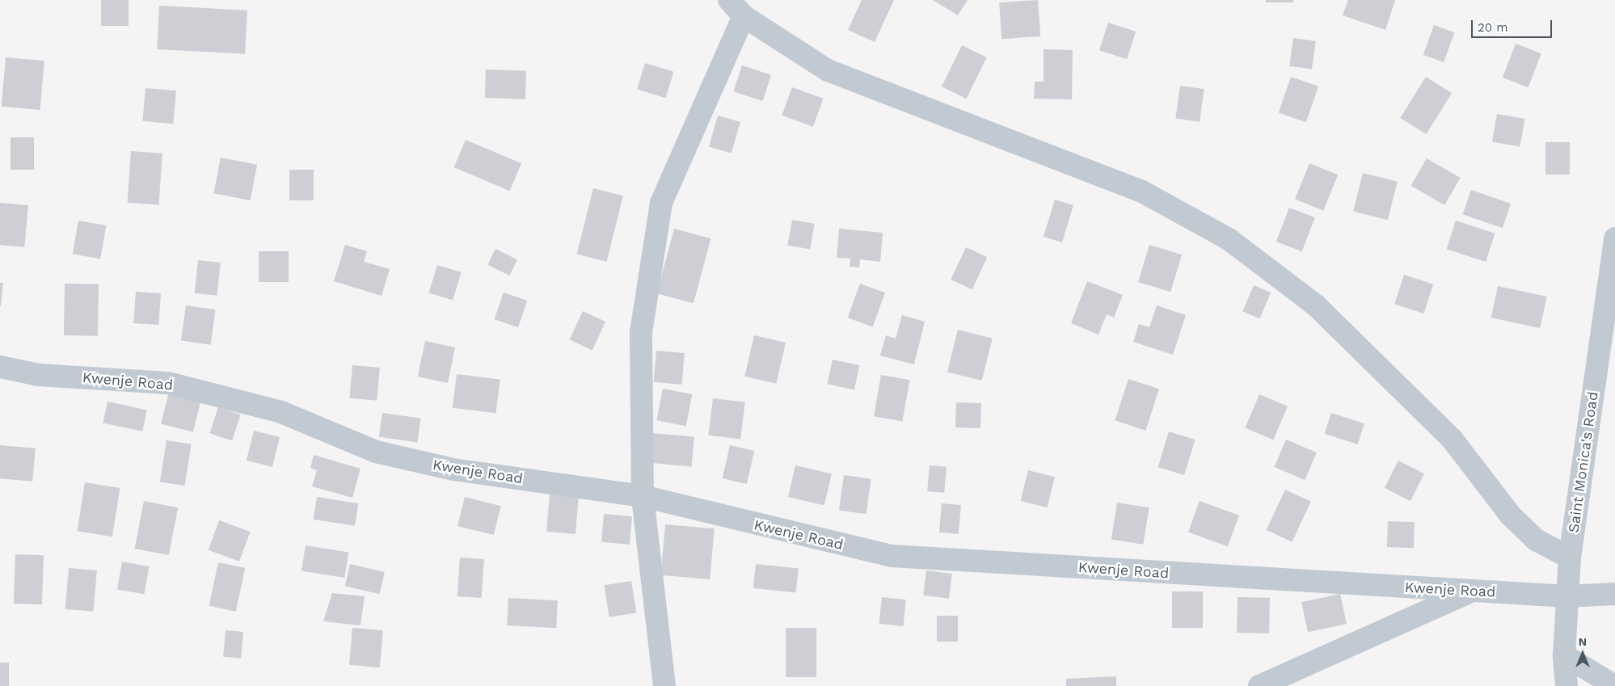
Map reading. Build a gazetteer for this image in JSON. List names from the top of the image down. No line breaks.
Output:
{"streets":{"street":["Kwenje Road","Saint Monica's Road"]},"crossings":[["Kwenje Road","Saint Monica's Road"]],"scale_bar":"20 m","north":"top"}
